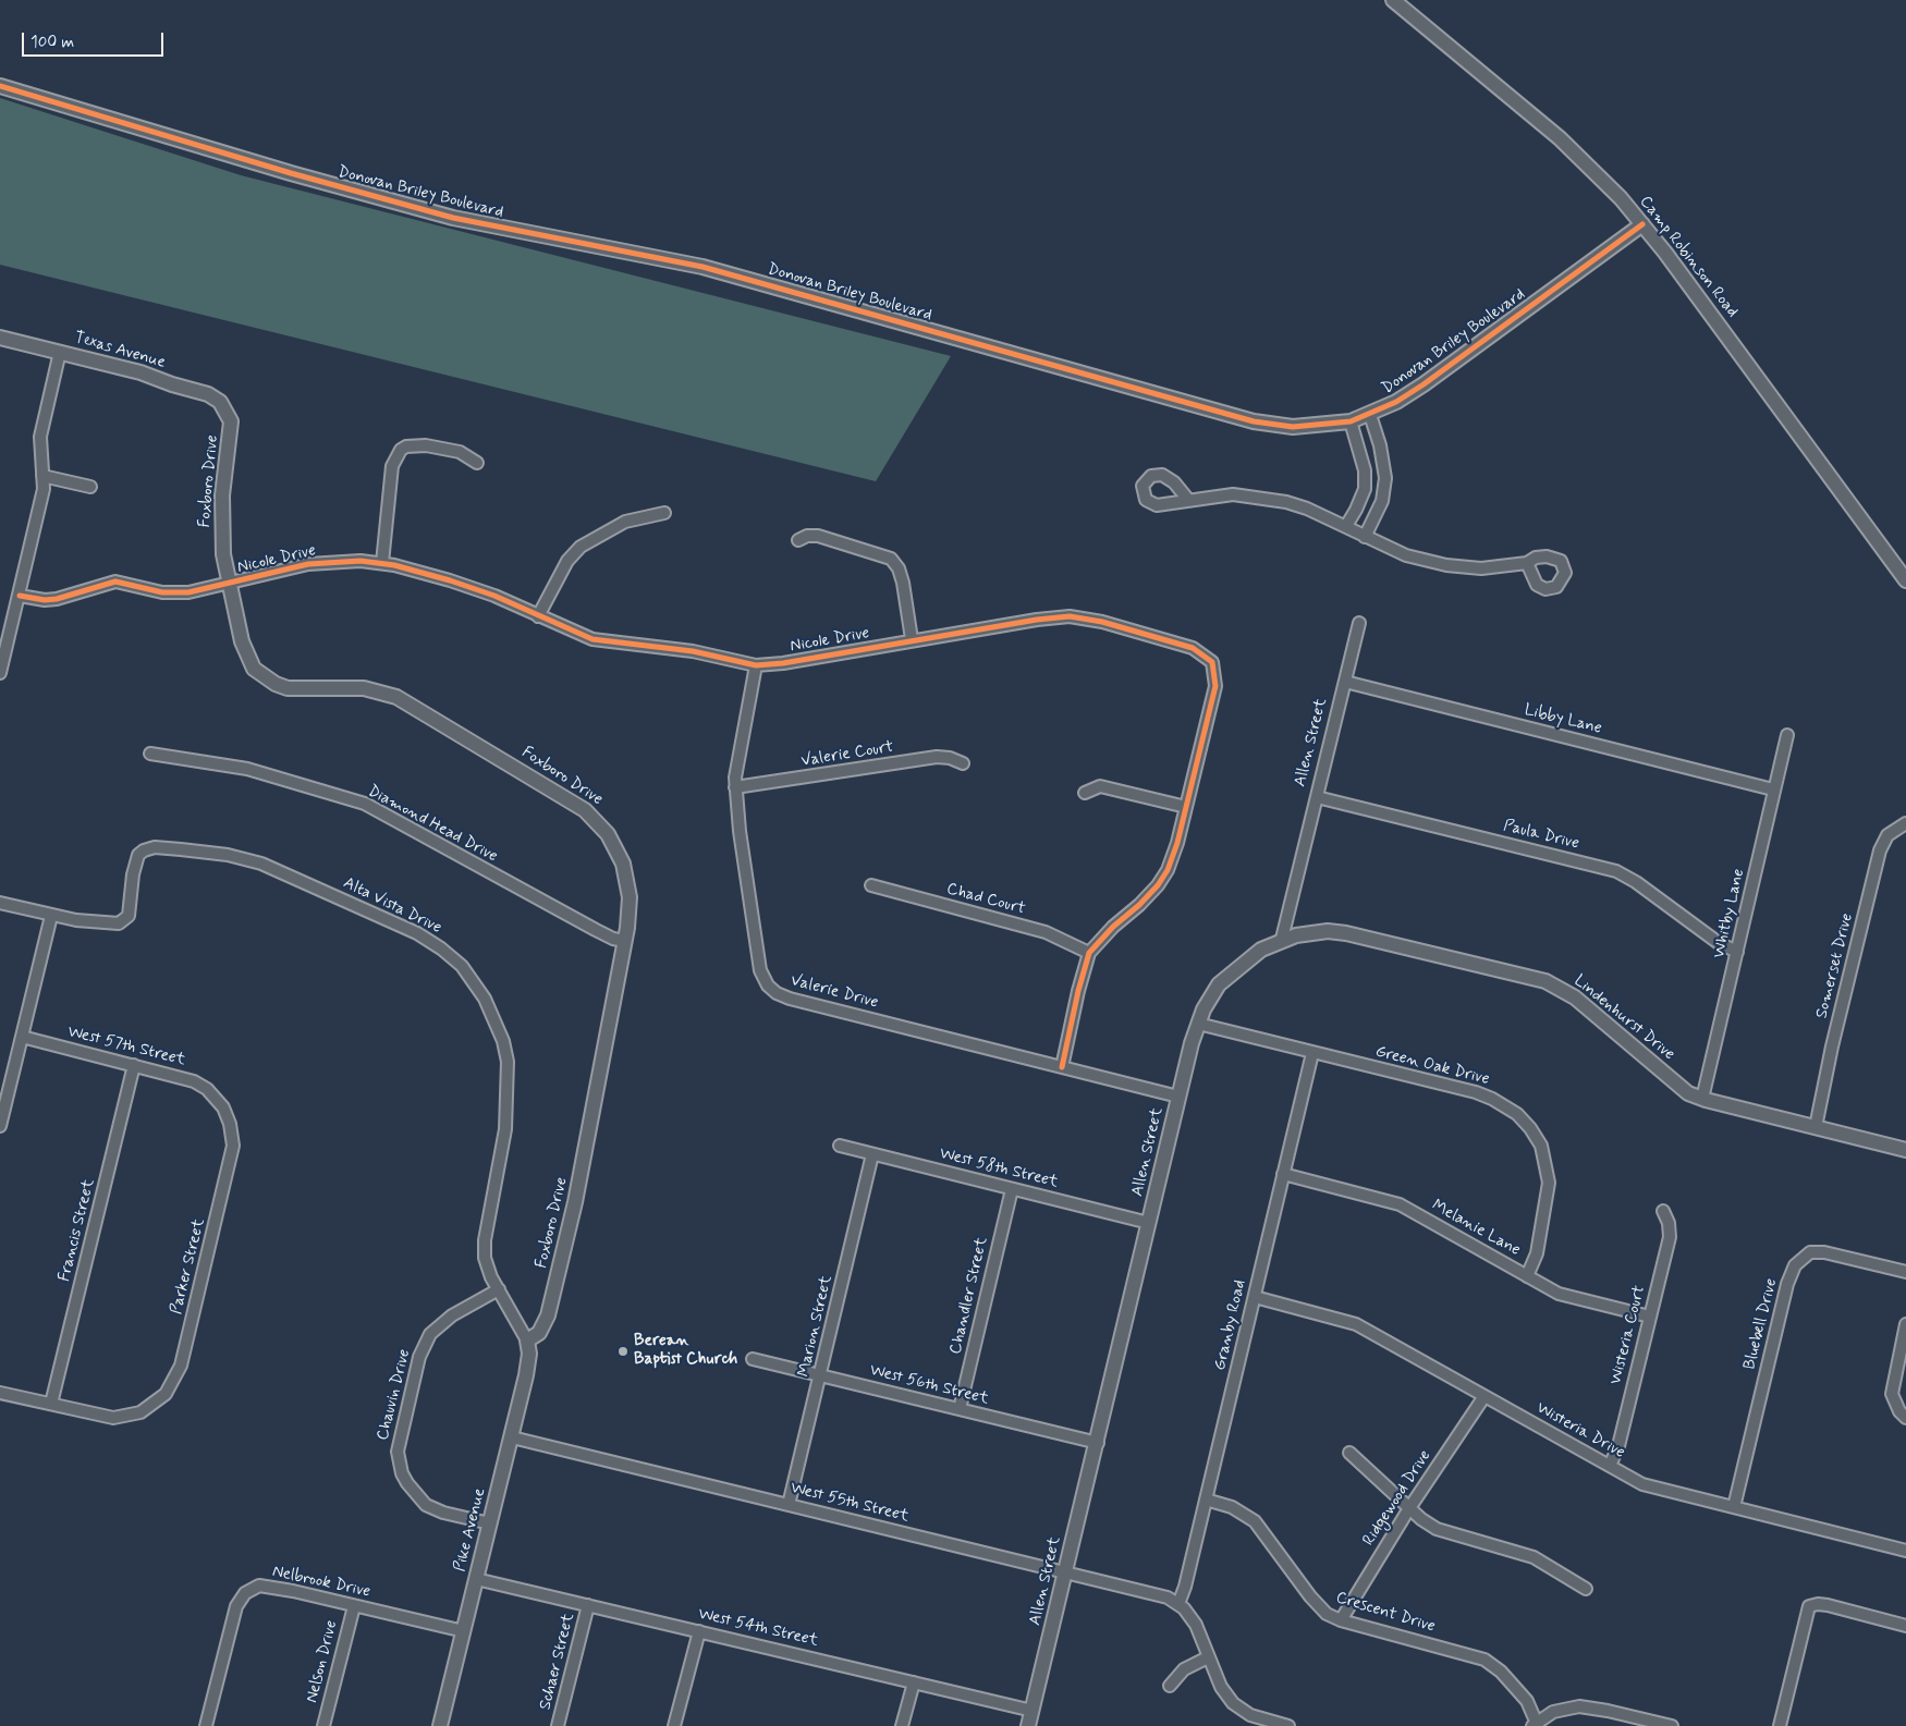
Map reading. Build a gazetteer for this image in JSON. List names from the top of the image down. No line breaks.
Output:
{"streets":{"street":["Donovan Briley Boulevard","Camp Robinson Road","Texas Avenue","Foxboro Drive","Nicole Drive","Libby Lane","Allen Street","Valerie Court","Diamond Head Drive","Paula Drive","Chad Court","Alta Vista Drive","Whitby Lane","Somerset Drive","Valerie Drive","Lindenhurst Drive","West 57th Street","Green Oak Drive","West 58th Street","Melanie Lane","Francis Street","Parker Street","Chandler Street","Bluebell Drive","Granby Road","Marion Street","Wisteria Court","West 56th Street","Chauvin Drive","Wisteria Drive","Ridgewood Drive","West 55th Street","Pike Avenue","Nelbrook Drive","Crescent Drive","West 54th Street","Nelson Drive","Schaer Street"]},"crossings":[["Donovan Briley Boulevard","Camp Robinson Road"],["Texas Avenue","Foxboro Drive"],["Foxboro Drive","Nicole Drive"],["Foxboro Drive","Diamond Head Drive"],["Foxboro Drive","Alta Vista Drive"],["Foxboro Drive","Pike Avenue"],["Nicole Drive","Chad Court"],["Nicole Drive","Valerie Drive"],["Libby Lane","Allen Street"],["Libby Lane","Whitby Lane"],["Allen Street","Paula Drive"],["Allen Street","Valerie Drive"],["Allen Street","Lindenhurst Drive"],["Allen Street","Green Oak Drive"],["Allen Street","West 58th Street"],["Allen Street","West 56th Street"],["Allen Street","West 55th Street"],["Allen Street","West 54th Street"],["Valerie Court","Valerie Drive"],["Paula Drive","Whitby Lane"],["Alta Vista Drive","Chauvin Drive"],["Alta Vista Drive","Pike Avenue"],["Whitby Lane","Lindenhurst Drive"],["Somerset Drive","Lindenhurst Drive"],["West 57th Street","Francis Street"],["West 57th Street","Parker Street"],["Green Oak Drive","Melanie Lane"],["Green Oak Drive","Granby Road"],["West 58th Street","Chandler Street"],["West 58th Street","Marion Street"],["Melanie Lane","Granby Road"],["Melanie Lane","Wisteria Court"],["Francis Street","Parker Street"],["Chandler Street","West 56th Street"],["Bluebell Drive","Wisteria Drive"],["Granby Road","Wisteria Drive"],["Granby Road","West 55th Street"],["Granby Road","Crescent Drive"],["Marion Street","West 56th Street"],["Marion Street","West 55th Street"],["Wisteria Court","Wisteria Drive"],["Chauvin Drive","Pike Avenue"],["Wisteria Drive","Ridgewood Drive"],["Ridgewood Drive","Crescent Drive"],["West 55th Street","Pike Avenue"],["Pike Avenue","Nelbrook Drive"],["Pike Avenue","West 54th Street"],["Nelbrook Drive","Nelson Drive"],["West 54th Street","Schaer Street"]],"places":["Berean Baptist Church"],"scale_bar":"100 m"}
